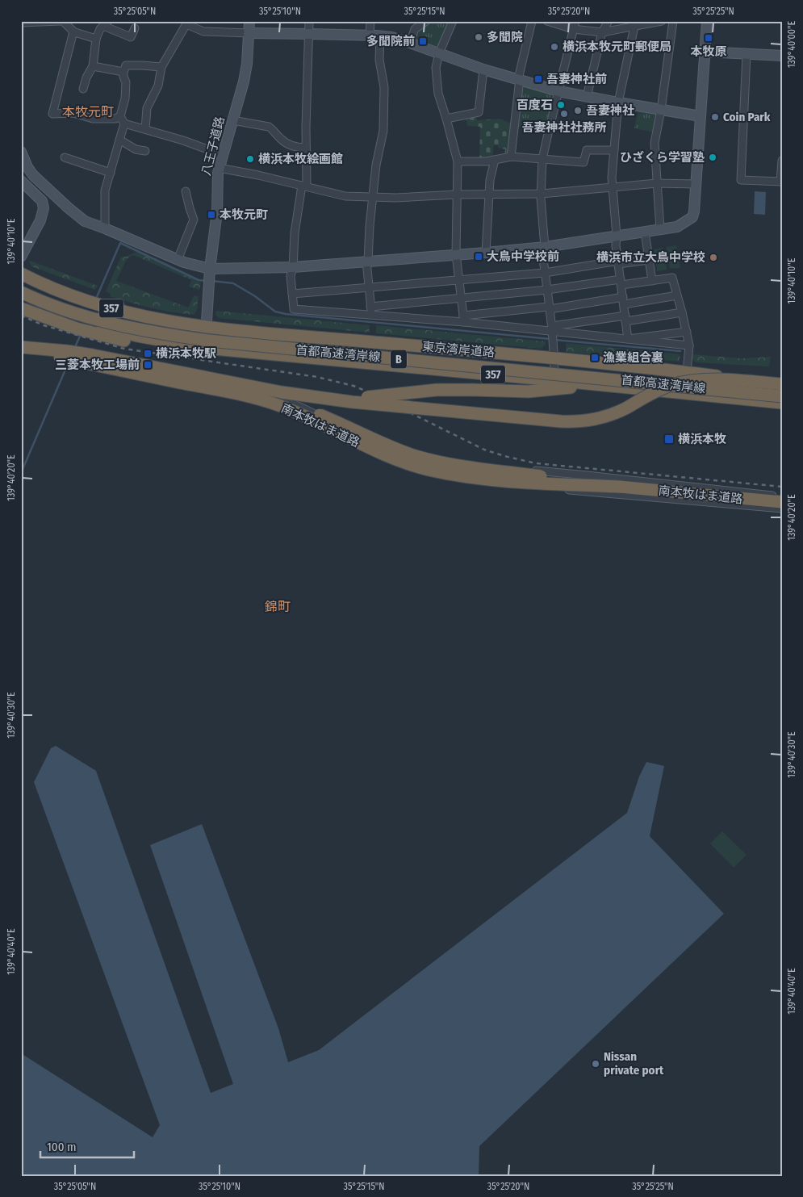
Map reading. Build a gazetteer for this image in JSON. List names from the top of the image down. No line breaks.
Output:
{"streets":{"highway":["357","東京湾岸道路","首都高速湾岸線","B","南本牧はま道路"],"street":["八王子道路"]},"crossings":[["八王子道路","東京湾岸道路"],["東京湾岸道路","首都高速湾岸線"]],"districts":["本牧元町","錦町"],"places":{"other":["多聞院","横浜本牧元町郵便局","百度石","吾妻神社","吾妻神社社務所","Coin Park","ひざくら学習塾","横浜本牧絵画館","横浜市立大鳥中学校","Nissan private port"],"transit":["本牧原","多聞院前","吾妻神社前","本牧元町","大鳥中学校前","横浜本牧駅","漁業組合裏","三菱本牧工場前","横浜本牧"]},"scale_bar":"100 m","coordinates":["35°25'05\"N","35°25'10\"N","35°25'15\"N","35°25'20\"N","35°25'25\"N","139°40'00\"E","139°40'10\"E","139°40'20\"E","139°40'30\"E","139°40'40\"E"]}
